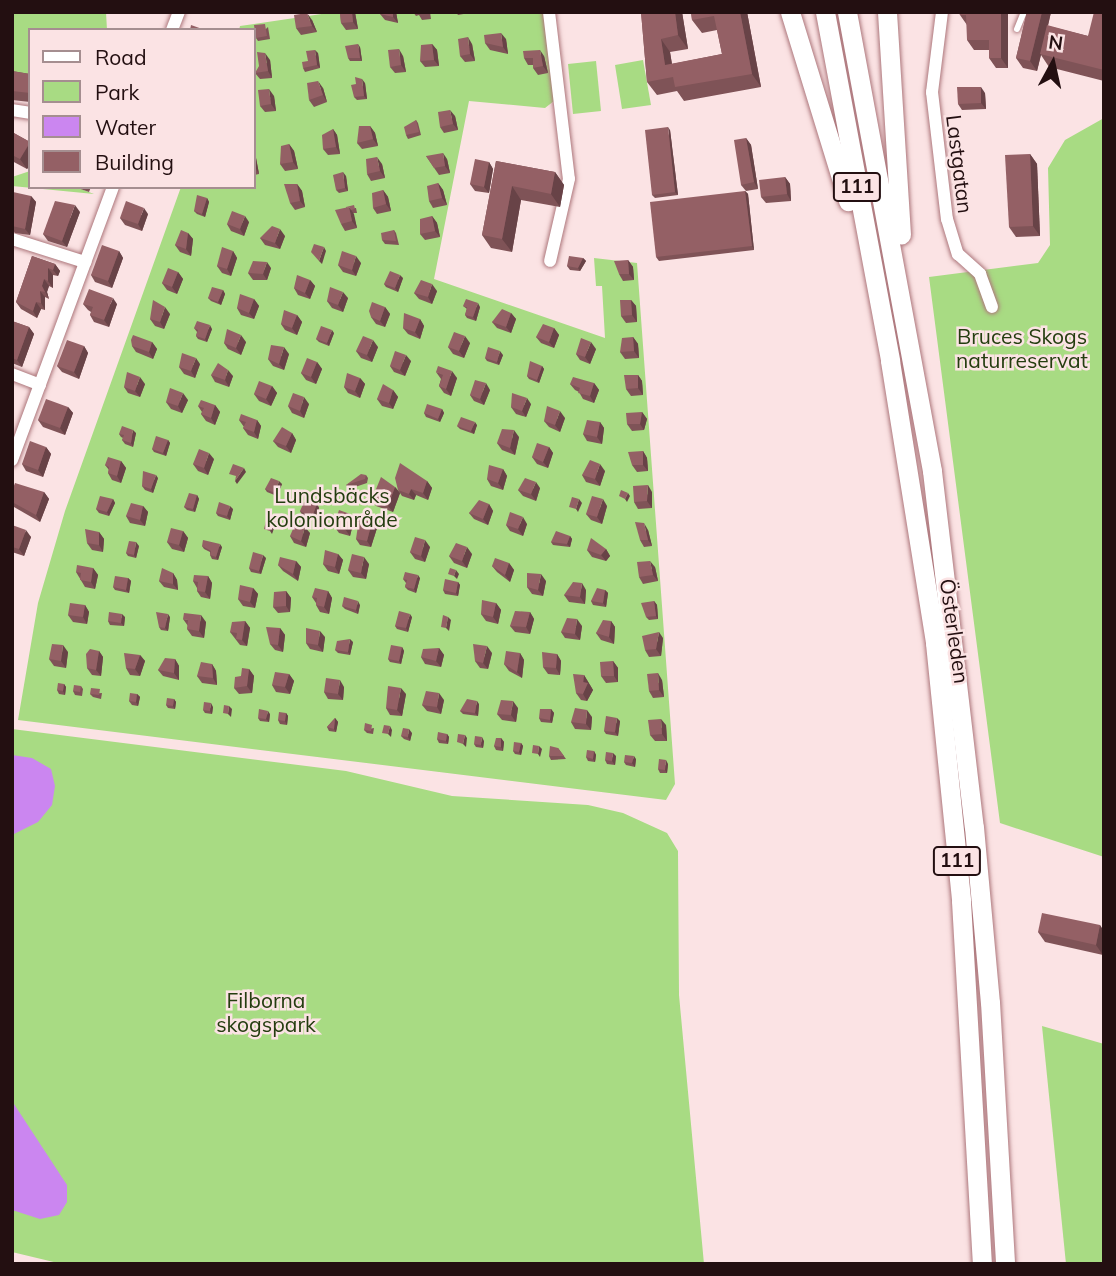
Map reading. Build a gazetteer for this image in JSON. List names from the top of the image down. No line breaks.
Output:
{"streets":{"main road":["111","Österleden"],"street":["Lastgatan"]},"parks":["Bruces Skogs naturreservat","Lundsbäcks koloniområde","Filborna skogspark"],"legend":["Road","Park","Water","Building"],"north":"top"}
